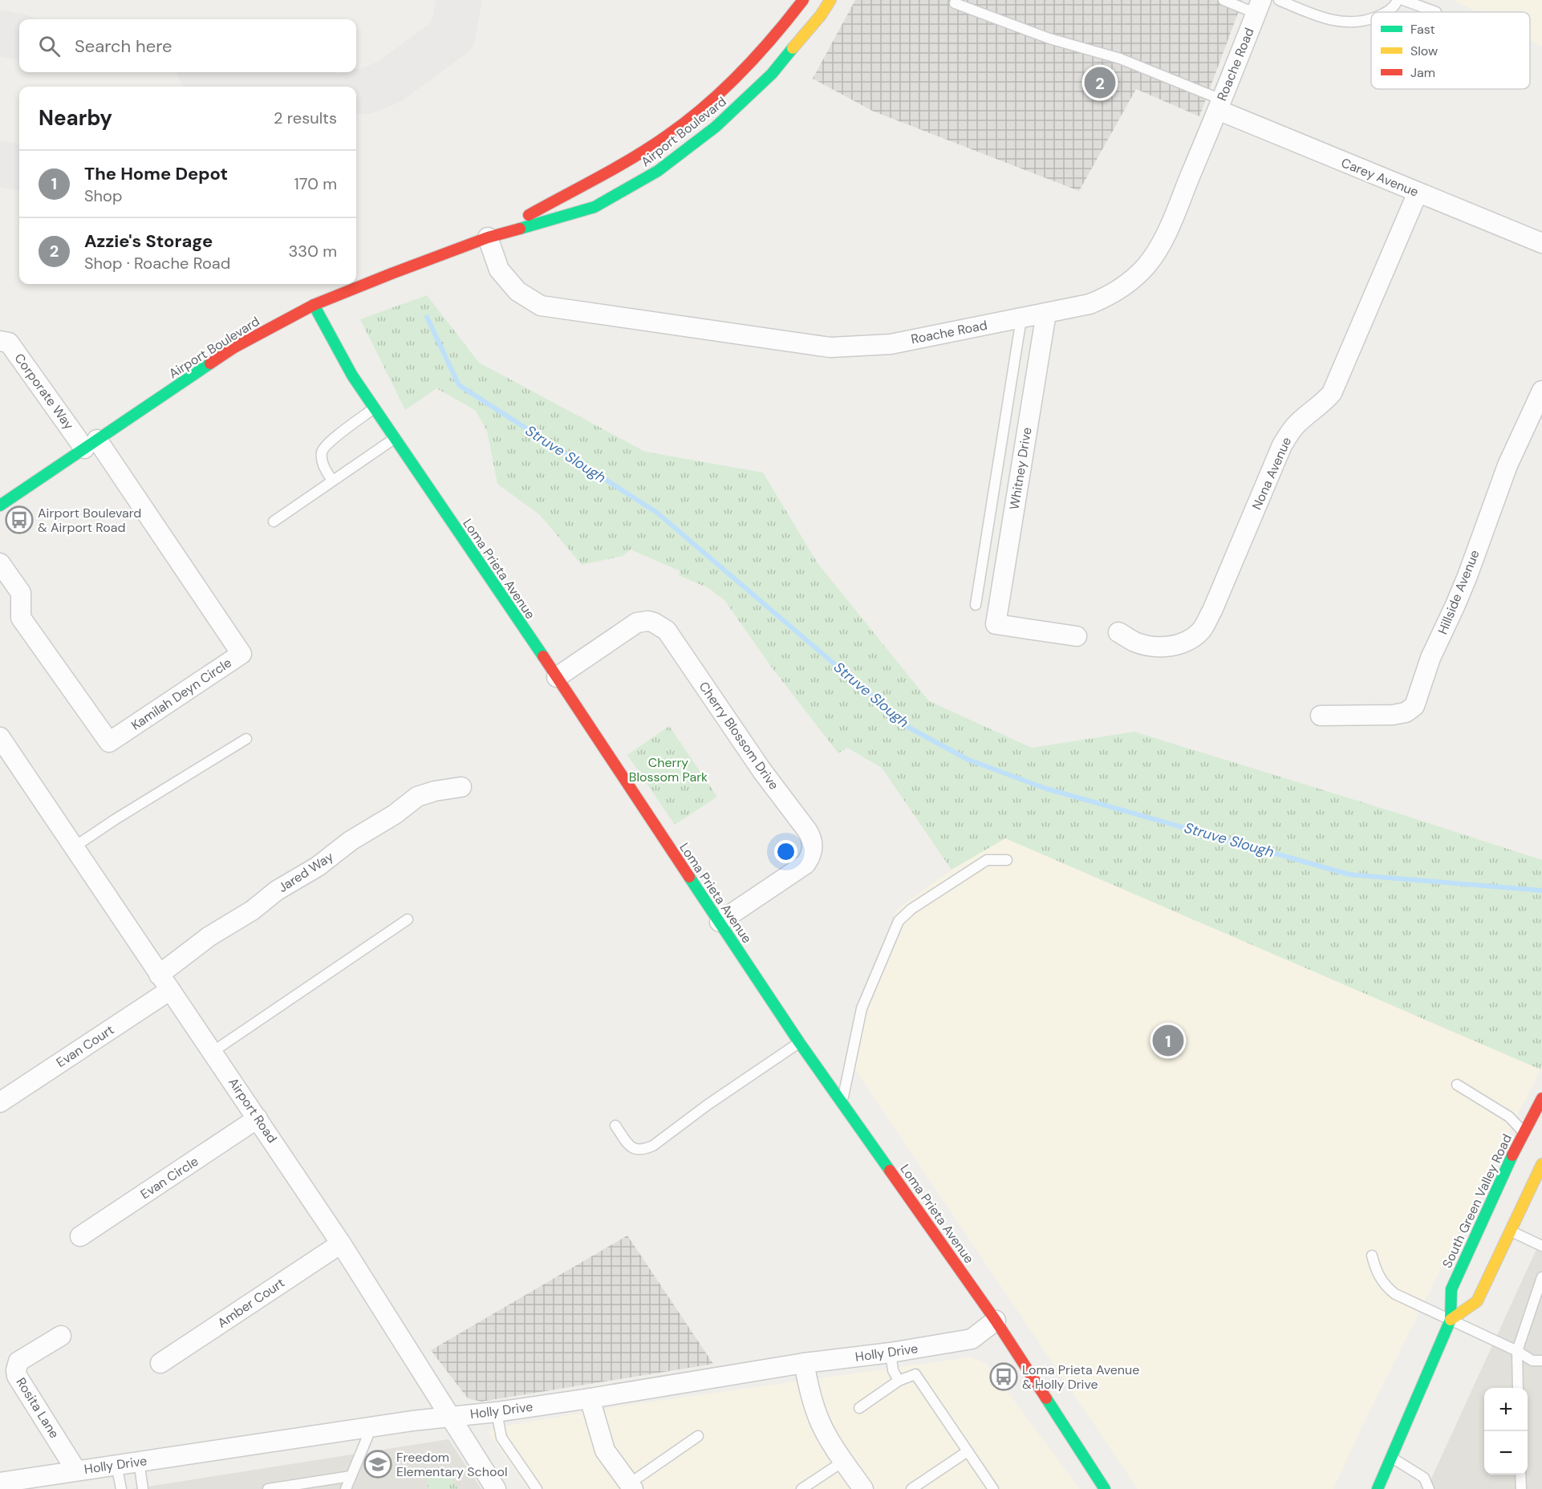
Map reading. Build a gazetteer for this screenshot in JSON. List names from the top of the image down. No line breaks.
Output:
{"streets":{"main road":["Airport Boulevard","Loma Prieta Avenue","South Green Valley Road"],"street":["Roache Road","Carey Avenue","Corporate Way","Whitney Drive","Nona Avenue","Hillside Avenue","Kamilah Deyn Circle","Cherry Blossom Drive","Jared Way","Evan Court","Airport Road","Evan Circle","Amber Court","Holly Drive","Rosita Lane"]},"crossings":[["Roache Road","Airport Boulevard"],["Roache Road","Carey Avenue"],["Roache Road","Whitney Drive"],["Airport Boulevard","Corporate Way"],["Airport Boulevard","Loma Prieta Avenue"],["Airport Boulevard","Kamilah Deyn Circle"],["Carey Avenue","Nona Avenue"],["Corporate Way","Kamilah Deyn Circle"],["Loma Prieta Avenue","Cherry Blossom Drive"],["Loma Prieta Avenue","Holly Drive"],["Jared Way","Airport Road"],["Evan Court","Airport Road"],["Airport Road","Evan Circle"],["Airport Road","Amber Court"],["Airport Road","Holly Drive"],["Holly Drive","Rosita Lane"]],"water":["Struve Slough"],"parks":["Cherry Blossom Park"],"places":{"bus stop":["Airport Boulevard & Airport Road","Loma Prieta Avenue & Holly Drive"],"school or university":["Freedom Elementary School"]},"legend":["Fast","Slow","Jam"],"page":{"search":"Search here","pins":["2","1"],"heading":["Nearby","2 results"],"list":[{"mark":"1","name":"The Home Depot","note":"Shop","value":"170 m"},{"mark":"2","name":"Azzie's Storage","note":"Shop · Roache Road","value":"330 m"}],"map_buttons":["+","−"]}}
